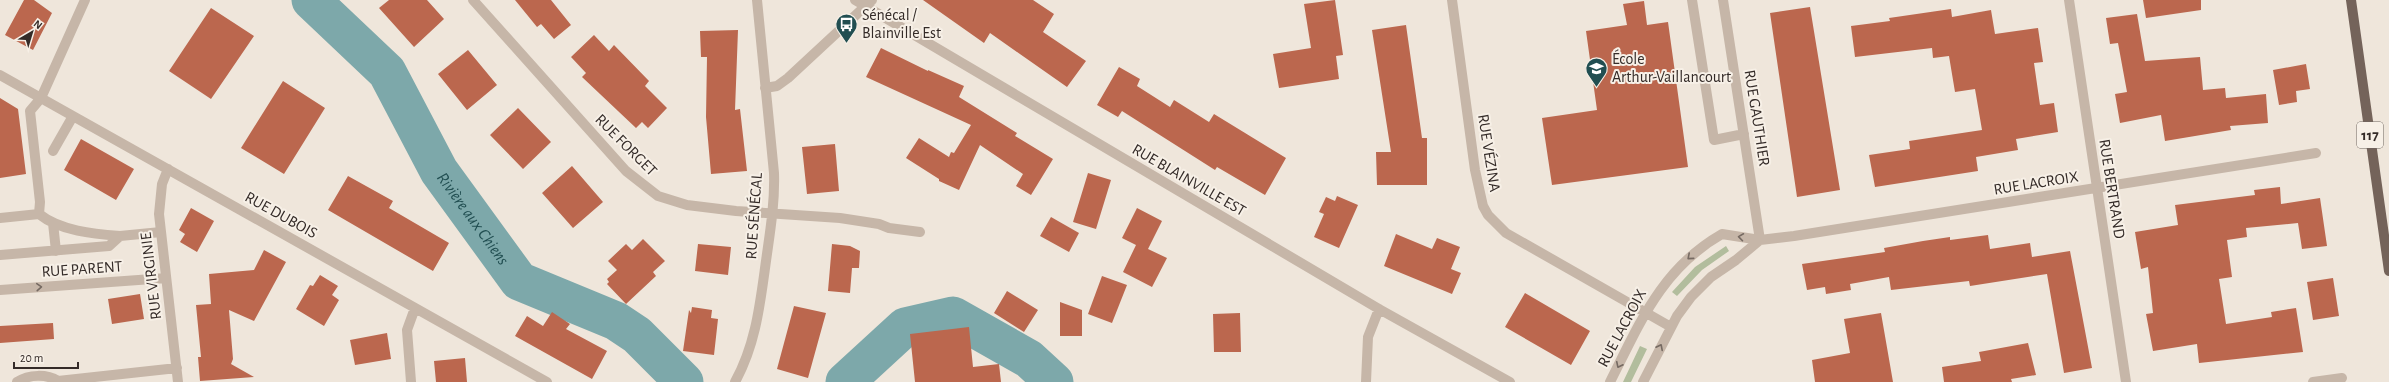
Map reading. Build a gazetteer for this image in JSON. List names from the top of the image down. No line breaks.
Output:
{"streets":{"main road":["117"],"street":["RUE GAUTHIER","RUE FORGET","RUE VÉZINA","RUE BLAINVILLE EST","RUE LACROIX","RUE BERTRAND","RUE DUBOIS","RUE SÉNÉCAL","RUE PARENT","RUE VIRGINIE"]},"crossings":[["RUE GAUTHIER","RUE LACROIX"],["RUE FORGET","RUE SÉNÉCAL"],["RUE VÉZINA","RUE LACROIX"],["RUE LACROIX","RUE BERTRAND"],["RUE DUBOIS","RUE VIRGINIE"],["RUE PARENT","RUE VIRGINIE"]],"water":["Rivière aux Chiens"],"places":{"bus stop":["Sénécal / Blainville Est"],"school or university":["École Arthur-Vaillancourt"]},"scale_bar":"20 m","north":"top right"}
